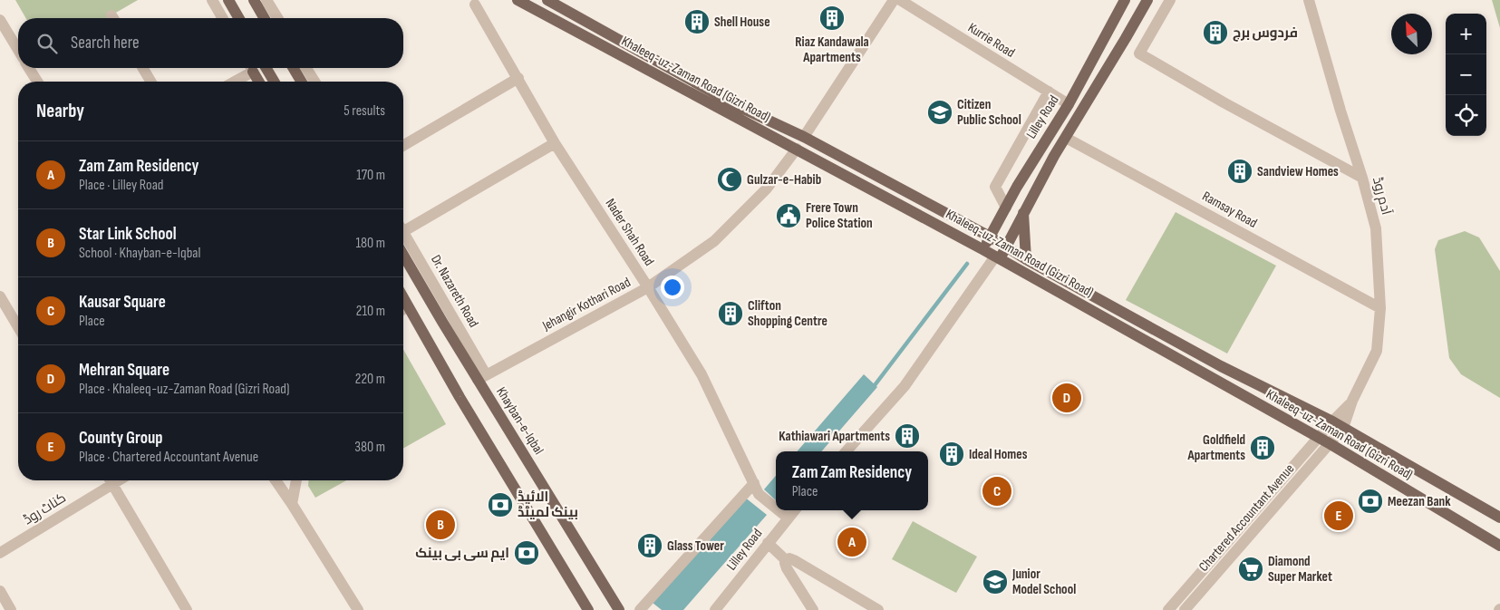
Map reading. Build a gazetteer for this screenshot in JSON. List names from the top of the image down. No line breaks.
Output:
{"streets":{"main road":["Khaleeq-uz-Zaman Road (Gizri Road)","Lilley Road","Khayban-e-Iqbal"],"street":["Kurrie Road","آدم روڈ","Ramsay Road","Nader Shah Road","Dr. Nazareth Road","Jehangir Kothari Road","کناٹ روڈ","Chartered Accountant Avenue"]},"crossings":[["Kurrie Road","Lilley Road"],["Khaleeq-uz-Zaman Road (Gizri Road)","Lilley Road"],["Khaleeq-uz-Zaman Road (Gizri Road)","آدم روڈ"],["Khaleeq-uz-Zaman Road (Gizri Road)","Jehangir Kothari Road"],["Khaleeq-uz-Zaman Road (Gizri Road)","Chartered Accountant Avenue"],["Lilley Road","Nader Shah Road"],["آدم روڈ","Ramsay Road"],["آدم روڈ","Chartered Accountant Avenue"],["Nader Shah Road","Jehangir Kothari Road"],["Dr. Nazareth Road","Jehangir Kothari Road"],["Dr. Nazareth Road","Khayban-e-Iqbal"],["Jehangir Kothari Road","Khayban-e-Iqbal"]],"places":{"building":["Riaz Kandawala Apartments","Shell House","فردوس برج","Sandview Homes","Clifton Shopping Centre","Kathiawari Apartments","Goldfield Apartments","Ideal Homes","Glass Tower"],"school or university":["Citizen Public School","Junior Model School"],"mosque":["Gulzar-e-Habib"],"public building":["Frere Town Police Station"],"bank":["Meezan Bank","الائیڈ بینک لمیٹڈ","ایم سی بی بینک"],"supermarket":["Diamond Super Market"]},"north":"top left","page":{"map_buttons":["+","−"],"search":"Search here","heading":["Nearby","5 results"],"list":[{"mark":"A","name":"Zam Zam Residency","note":"Place · Lilley Road","value":"170 m"},{"mark":"B","name":"Star Link School","note":"School · Khayban-e-Iqbal","value":"180 m"},{"mark":"C","name":"Kausar Square","note":"Place","value":"210 m"},{"mark":"D","name":"Mehran Square","note":"Place · Khaleeq-uz-Zaman Road (Gizri Road)","value":"220 m"},{"mark":"E","name":"County Group","note":"Place · Chartered Accountant Avenue","value":"380 m"}],"pins":["D","C","E","B","A"],"popup":["Zam Zam Residency","Place"]}}
